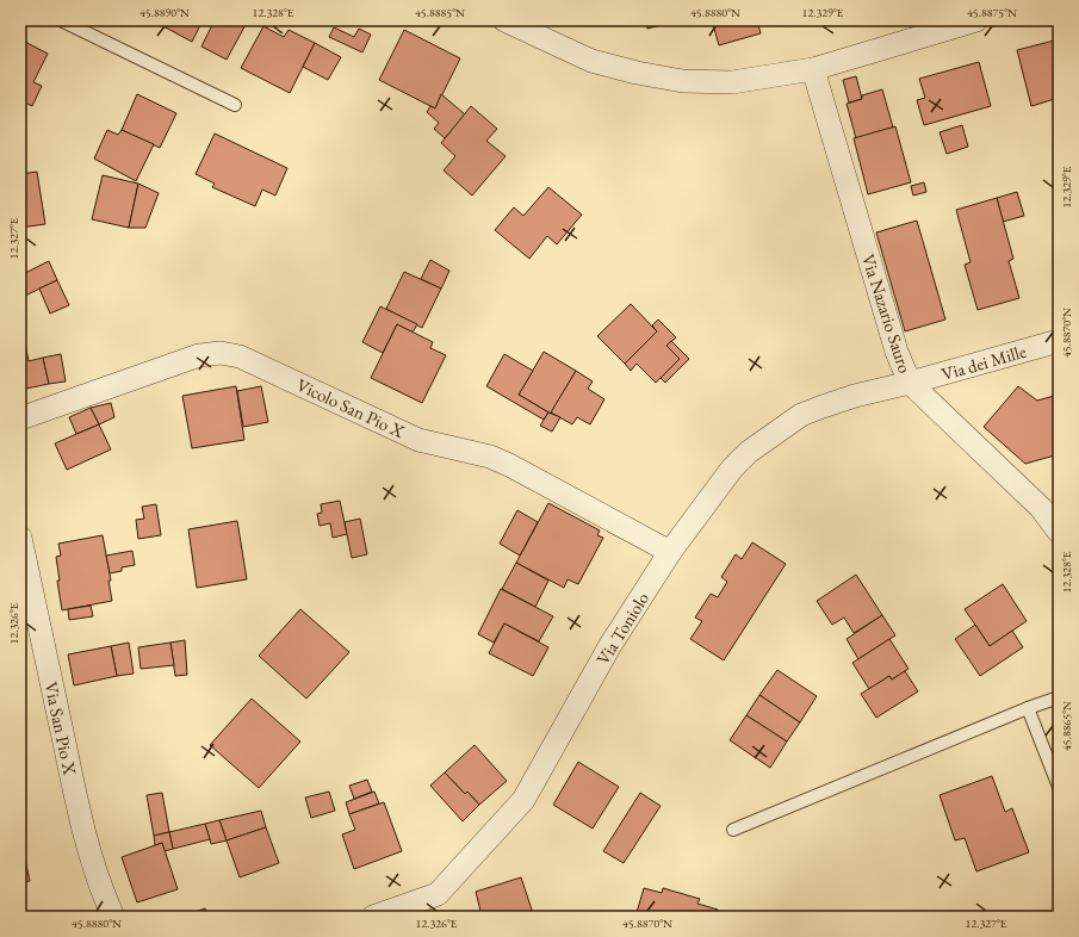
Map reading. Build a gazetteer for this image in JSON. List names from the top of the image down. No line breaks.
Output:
{"streets":{"street":["Via Nazario Sauro","Via dei Mille","Vicolo San Pio X","Via Toniolo","Via San Pio X"]},"crossings":[["Via Nazario Sauro","Via dei Mille"],["Via Nazario Sauro","Via Toniolo"],["Via dei Mille","Via Toniolo"],["Vicolo San Pio X","Via Toniolo"]],"coordinates":["45.8890°N","12.328°E","45.8885°N","45.8880°N","12.329°E","45.8875°N","12.327°E","45.8870°N","12.326°E","45.8865°N"]}
